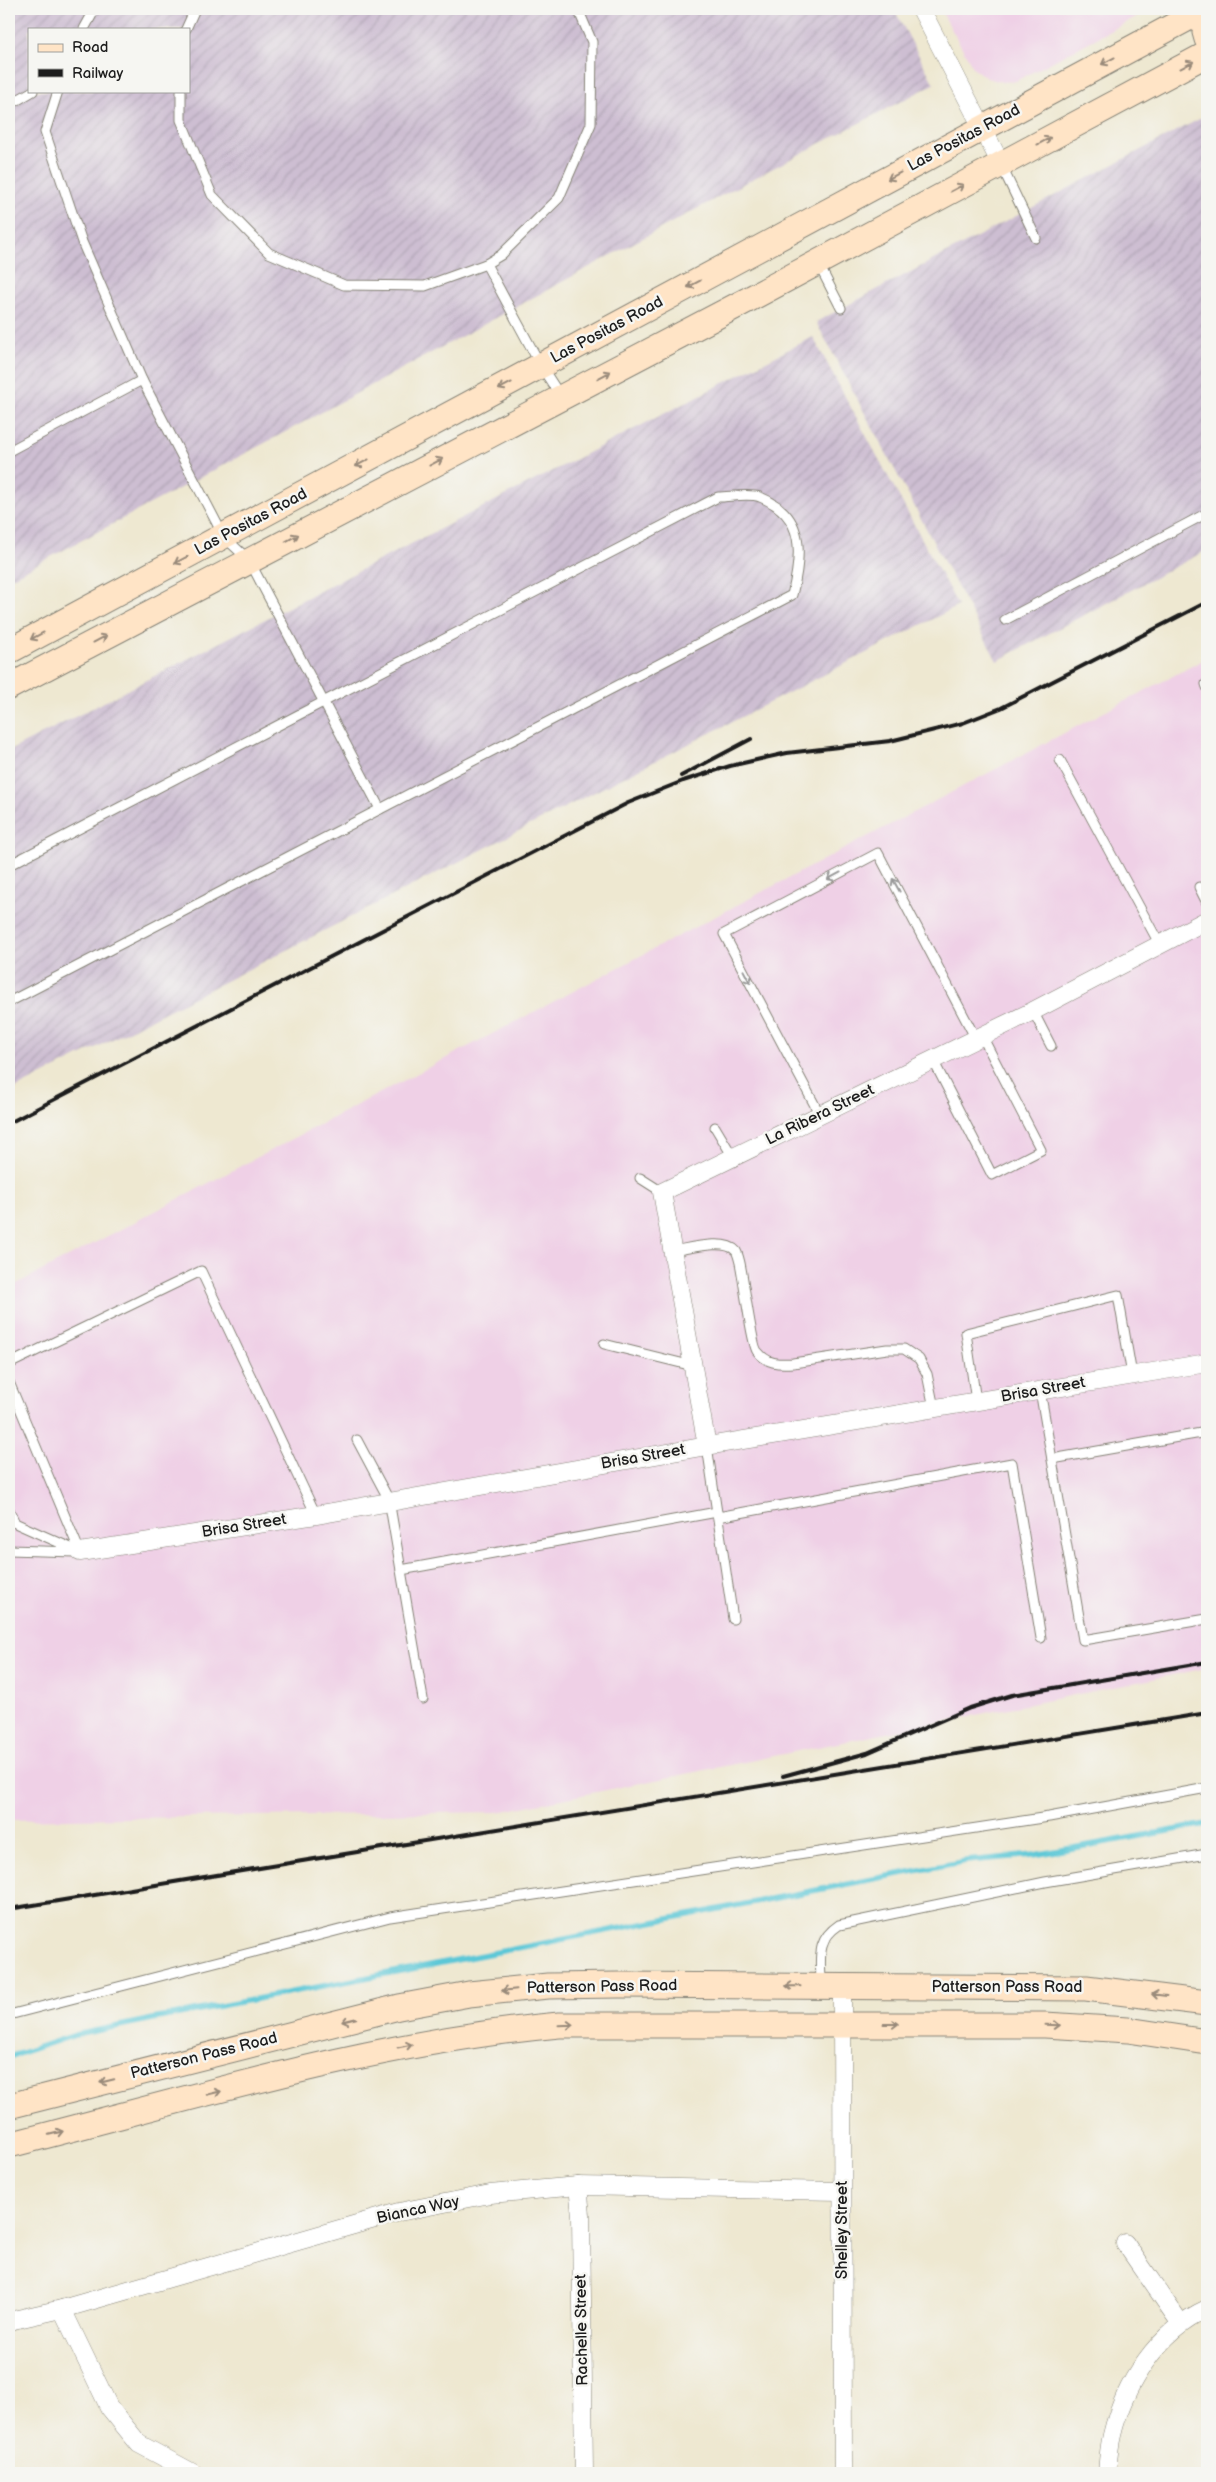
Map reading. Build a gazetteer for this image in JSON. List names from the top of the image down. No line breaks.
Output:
{"streets":{"main road":["Las Positas Road","Patterson Pass Road"],"street":["La Ribera Street","Brisa Street","Bianca Way","Shelley Street","Rachelle Street"]},"crossings":[["Patterson Pass Road","Shelley Street"],["Bianca Way","Shelley Street"],["Bianca Way","Rachelle Street"]],"legend":["Road","Railway"]}
